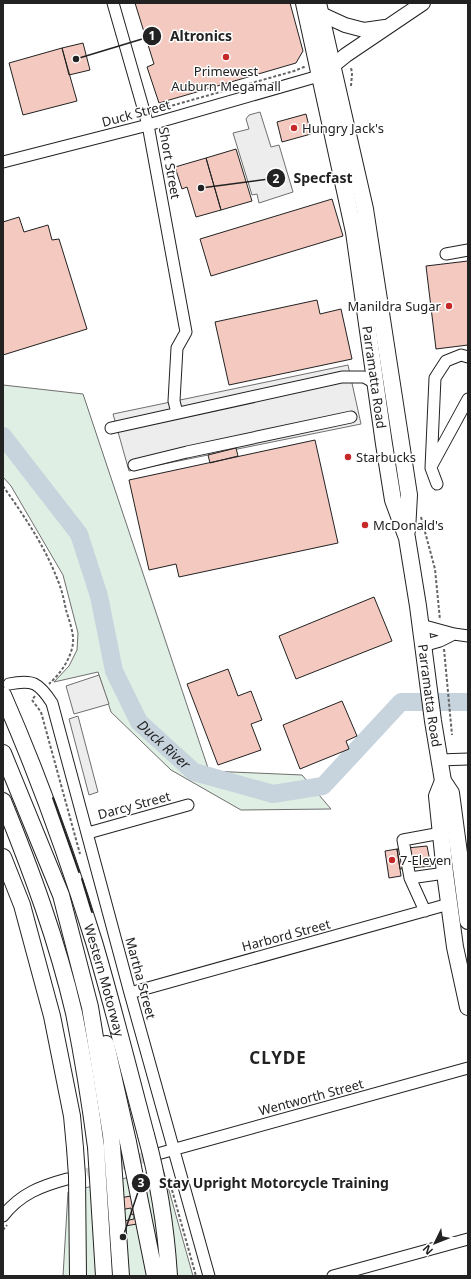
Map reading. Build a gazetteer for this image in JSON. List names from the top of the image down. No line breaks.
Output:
{"streets":{"highway":["Parramatta Road","Western Motorway"],"street":["Duck Street","Short Street","Darcy Street","Harbord Street","Martha Street","Wentworth Street"]},"crossings":[["Duck Street","Short Street"],["Duck Street","Parramatta Road"],["Parramatta Road","Harbord Street"],["Darcy Street","Martha Street"],["Harbord Street","Martha Street"],["Martha Street","Wentworth Street"]],"districts":["CLYDE"],"water":["Duck River"],"places":["Primewest Auburn Megamall","Altronics","Hungry Jack's","Specfast","Manildra Sugar","Starbucks","McDonald's","7-Eleven","Stay Upright Motorcycle Training"],"north":"bottom left"}
